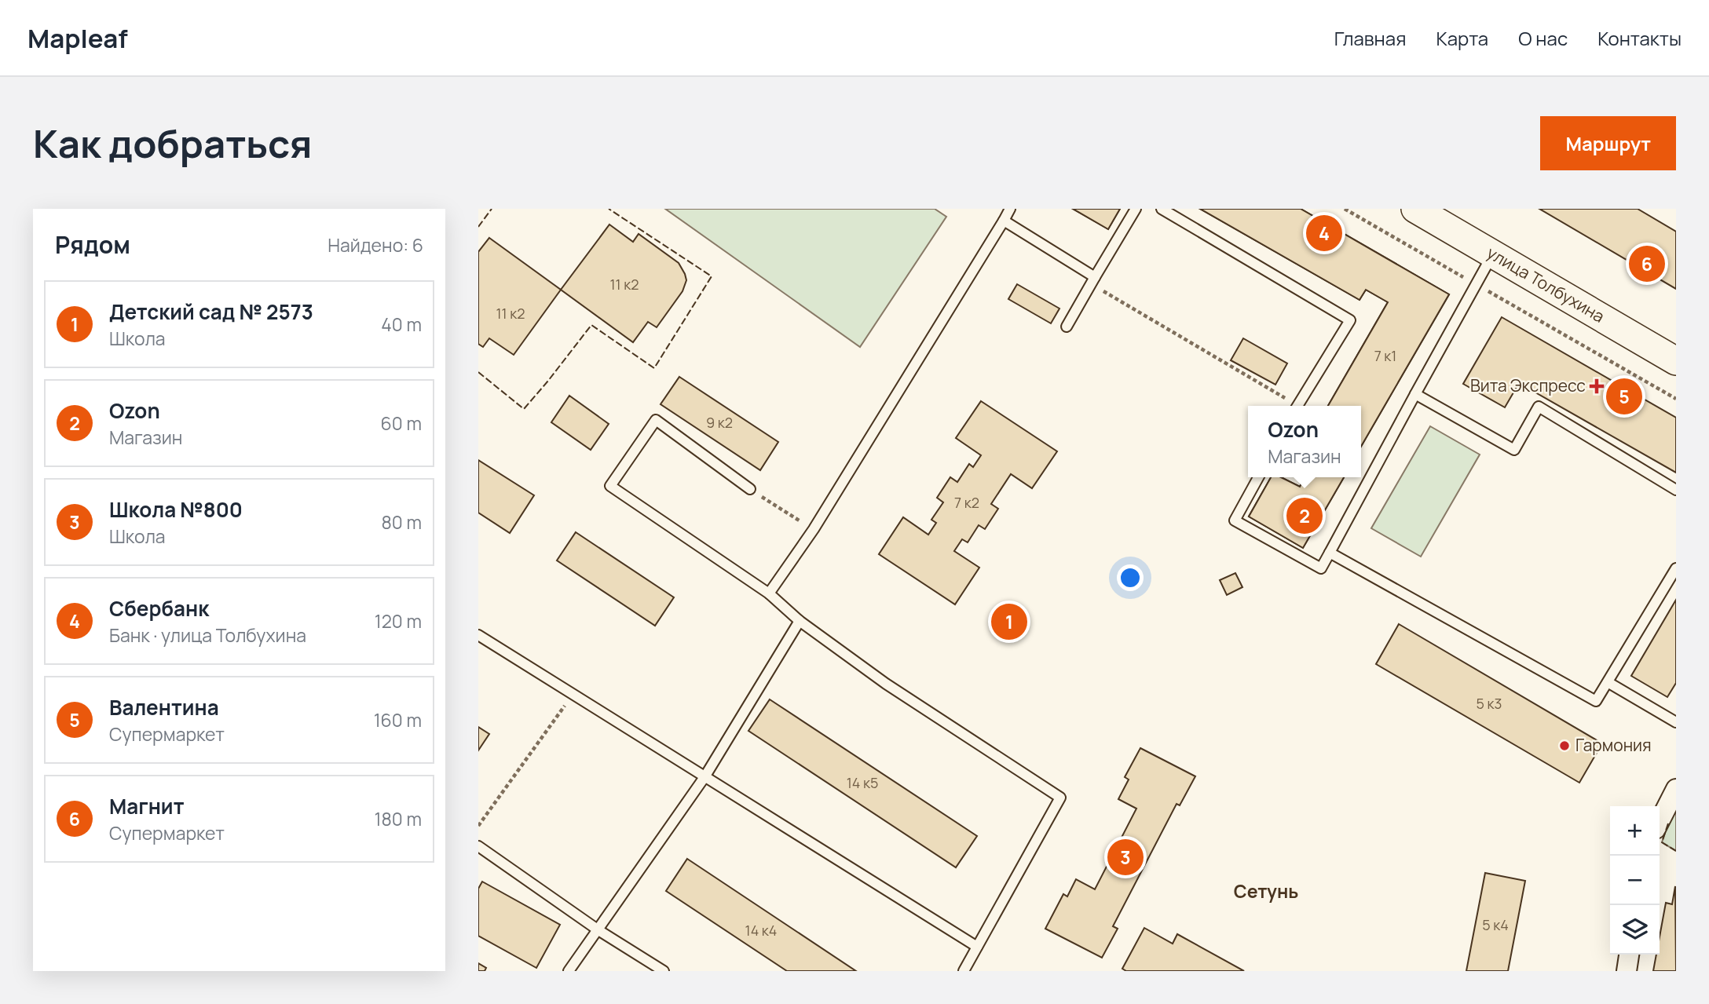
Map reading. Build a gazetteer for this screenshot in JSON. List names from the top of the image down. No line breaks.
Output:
{"streets":{"main road":["улица Толбухина"]},"districts":["Сетунь"],"places":{"health":["Вита Экспресс"],"other":["Гармония"]},"house_numbers":["11 к2","11 к2","7 к1","9 к2","7 к2","5 к3","14 к5","5 к4","14 к4"],"page":{"header":"Mapleaf","nav":["Главная","Карта","О нас","Контакты"],"buttons":"Маршрут","title":"Как добраться","heading":["Рядом","Найдено: 6"],"pins":["4","6","5","2","1","3"],"list":[{"mark":"1","name":"Детский сад № 2573","note":"Школа","value":"40 m"},{"mark":"2","name":"Ozon","note":"Магазин","value":"60 m"},{"mark":"3","name":"Школа №800","note":"Школа","value":"80 m"},{"mark":"4","name":"Сбербанк","note":"Банк · улица Толбухина","value":"120 m"},{"mark":"5","name":"Валентина","note":"Супермаркет","value":"160 m"},{"mark":"6","name":"Магнит","note":"Супермаркет","value":"180 m"}],"popup":["Ozon","Магазин"],"map_buttons":["+","−"]}}
